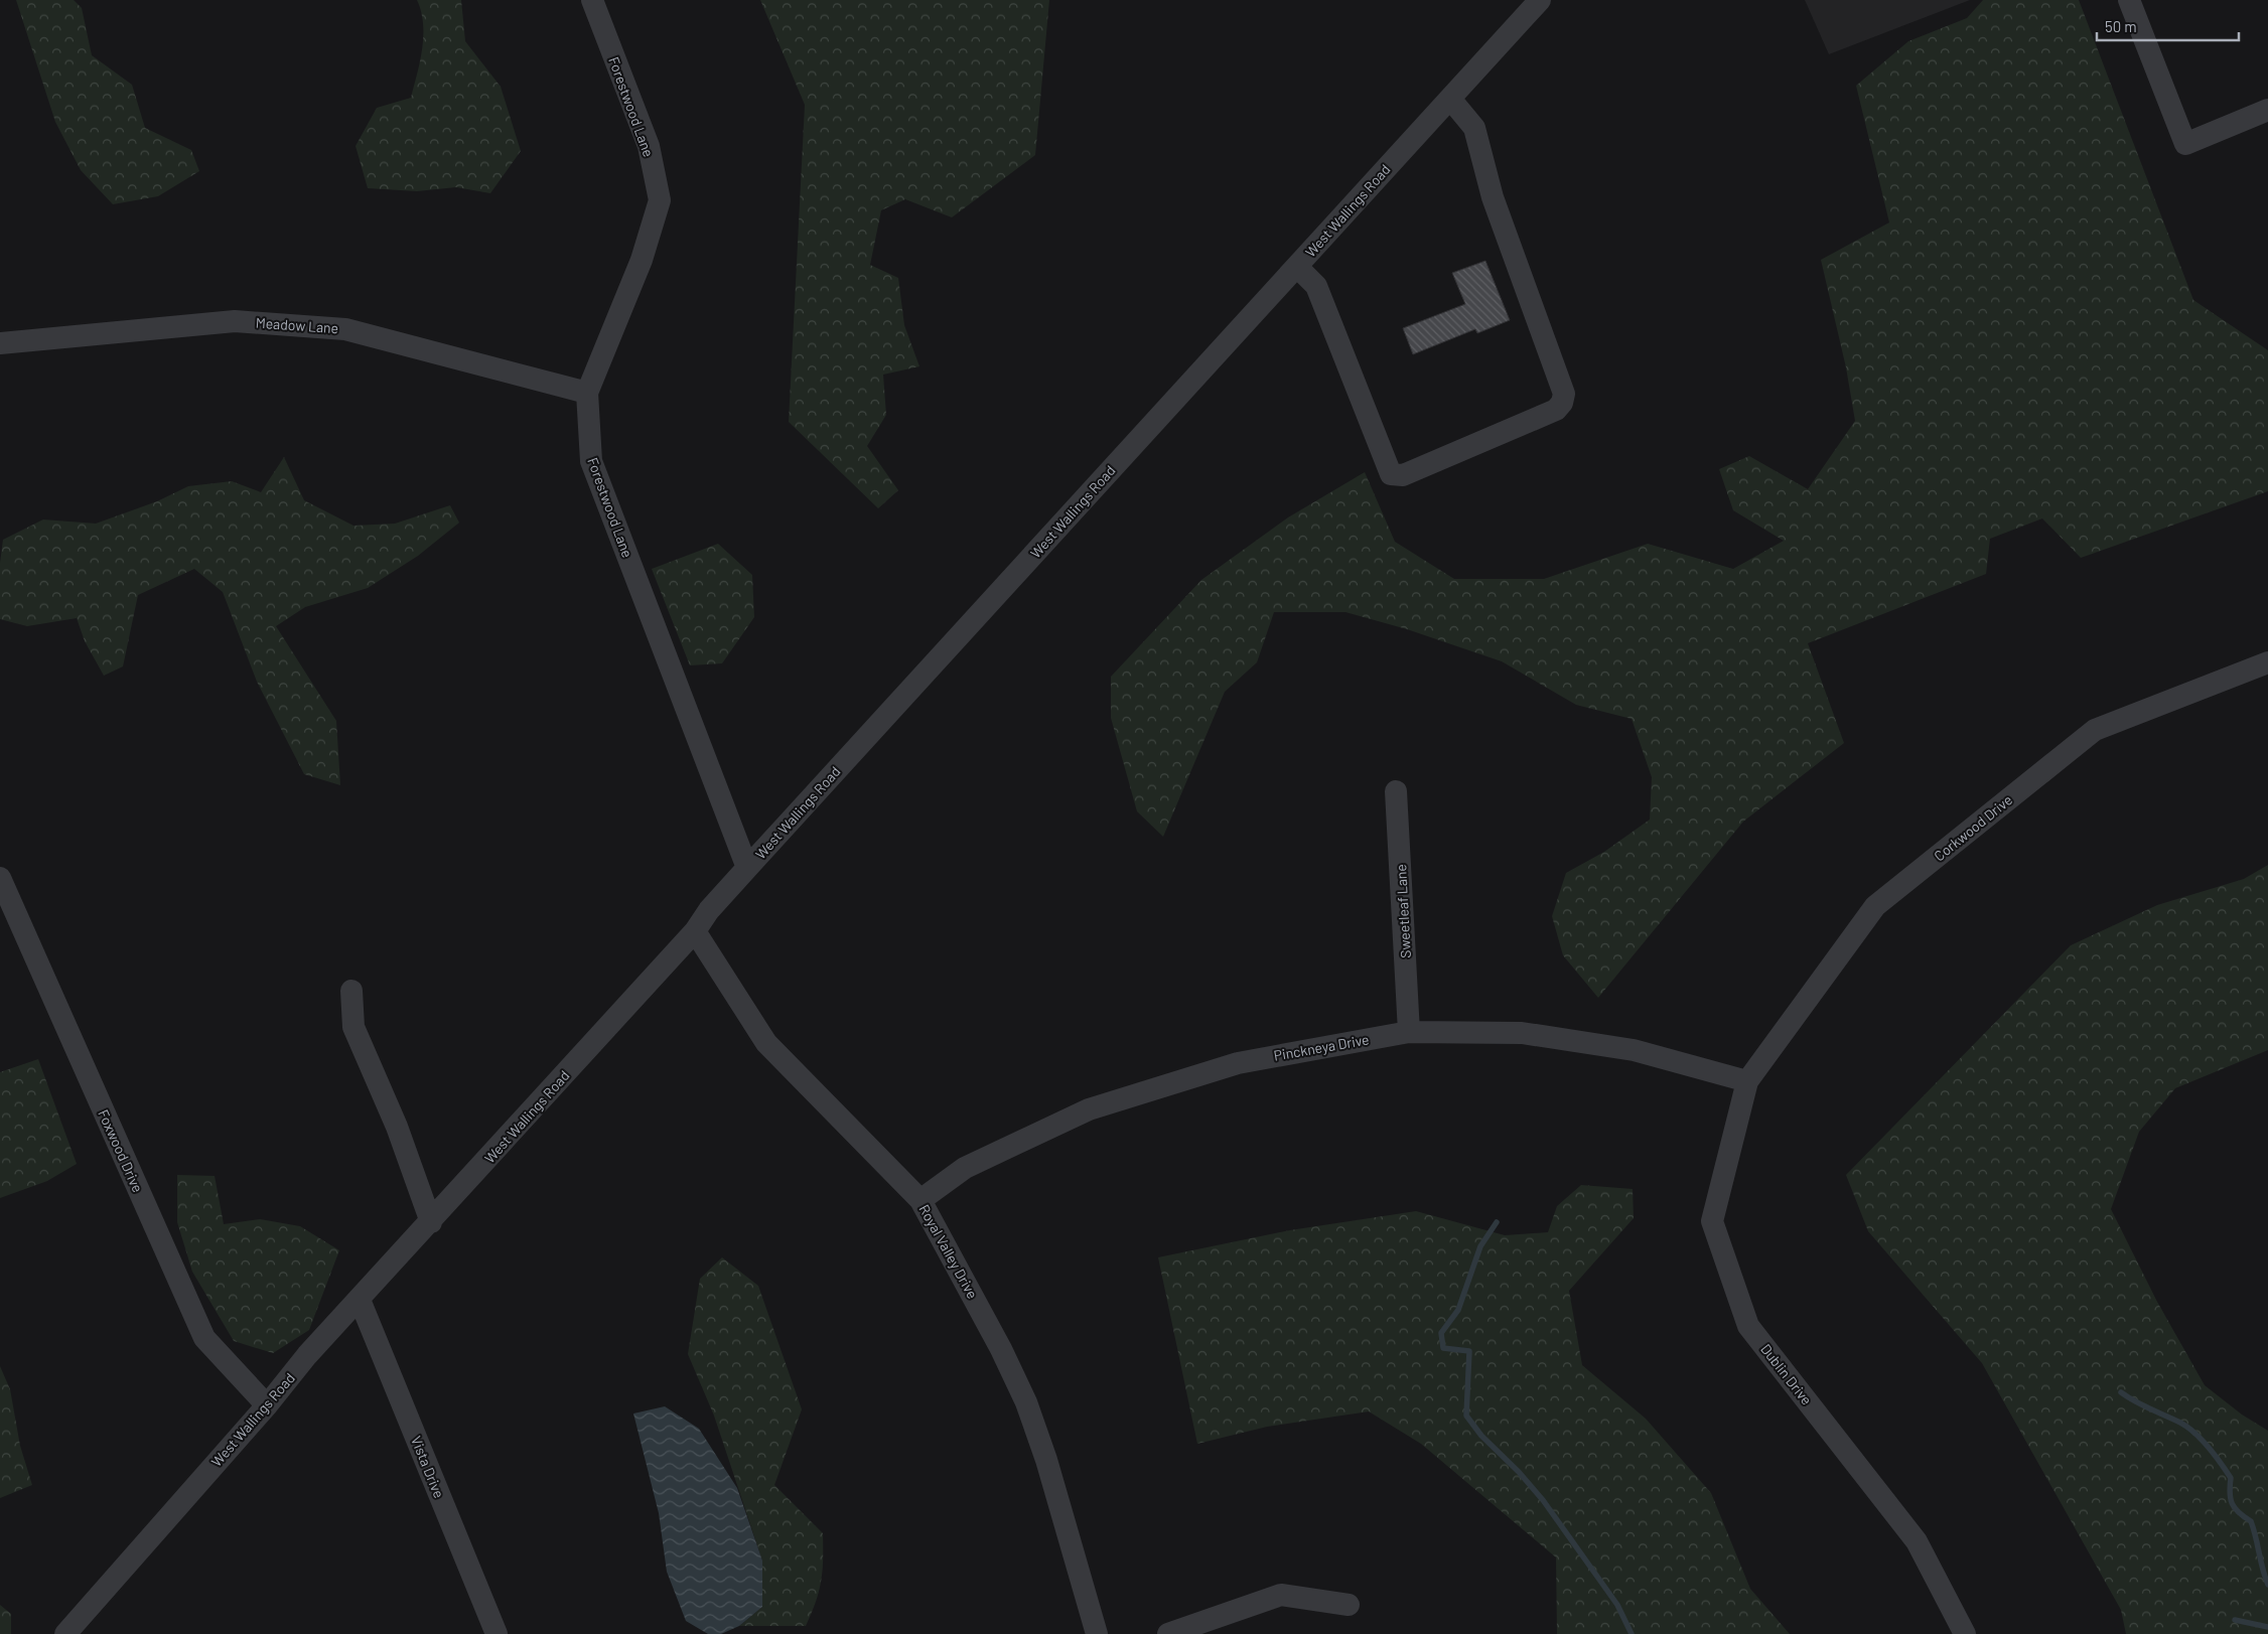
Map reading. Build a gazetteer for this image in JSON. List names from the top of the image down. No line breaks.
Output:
{"streets":{"street":["Forestwood Lane","West Wallings Road","Meadow Lane","Corkwood Drive","Sweetleaf Lane","Pinckneya Drive","Foxwood Drive","Royal Valley Drive","Dublin Drive","Vista Drive"]},"crossings":[["Forestwood Lane","West Wallings Road"],["Forestwood Lane","Meadow Lane"],["West Wallings Road","Foxwood Drive"],["West Wallings Road","Royal Valley Drive"],["West Wallings Road","Vista Drive"],["Corkwood Drive","Pinckneya Drive"],["Corkwood Drive","Dublin Drive"],["Sweetleaf Lane","Pinckneya Drive"],["Pinckneya Drive","Royal Valley Drive"],["Pinckneya Drive","Dublin Drive"]],"scale_bar":"50 m"}
